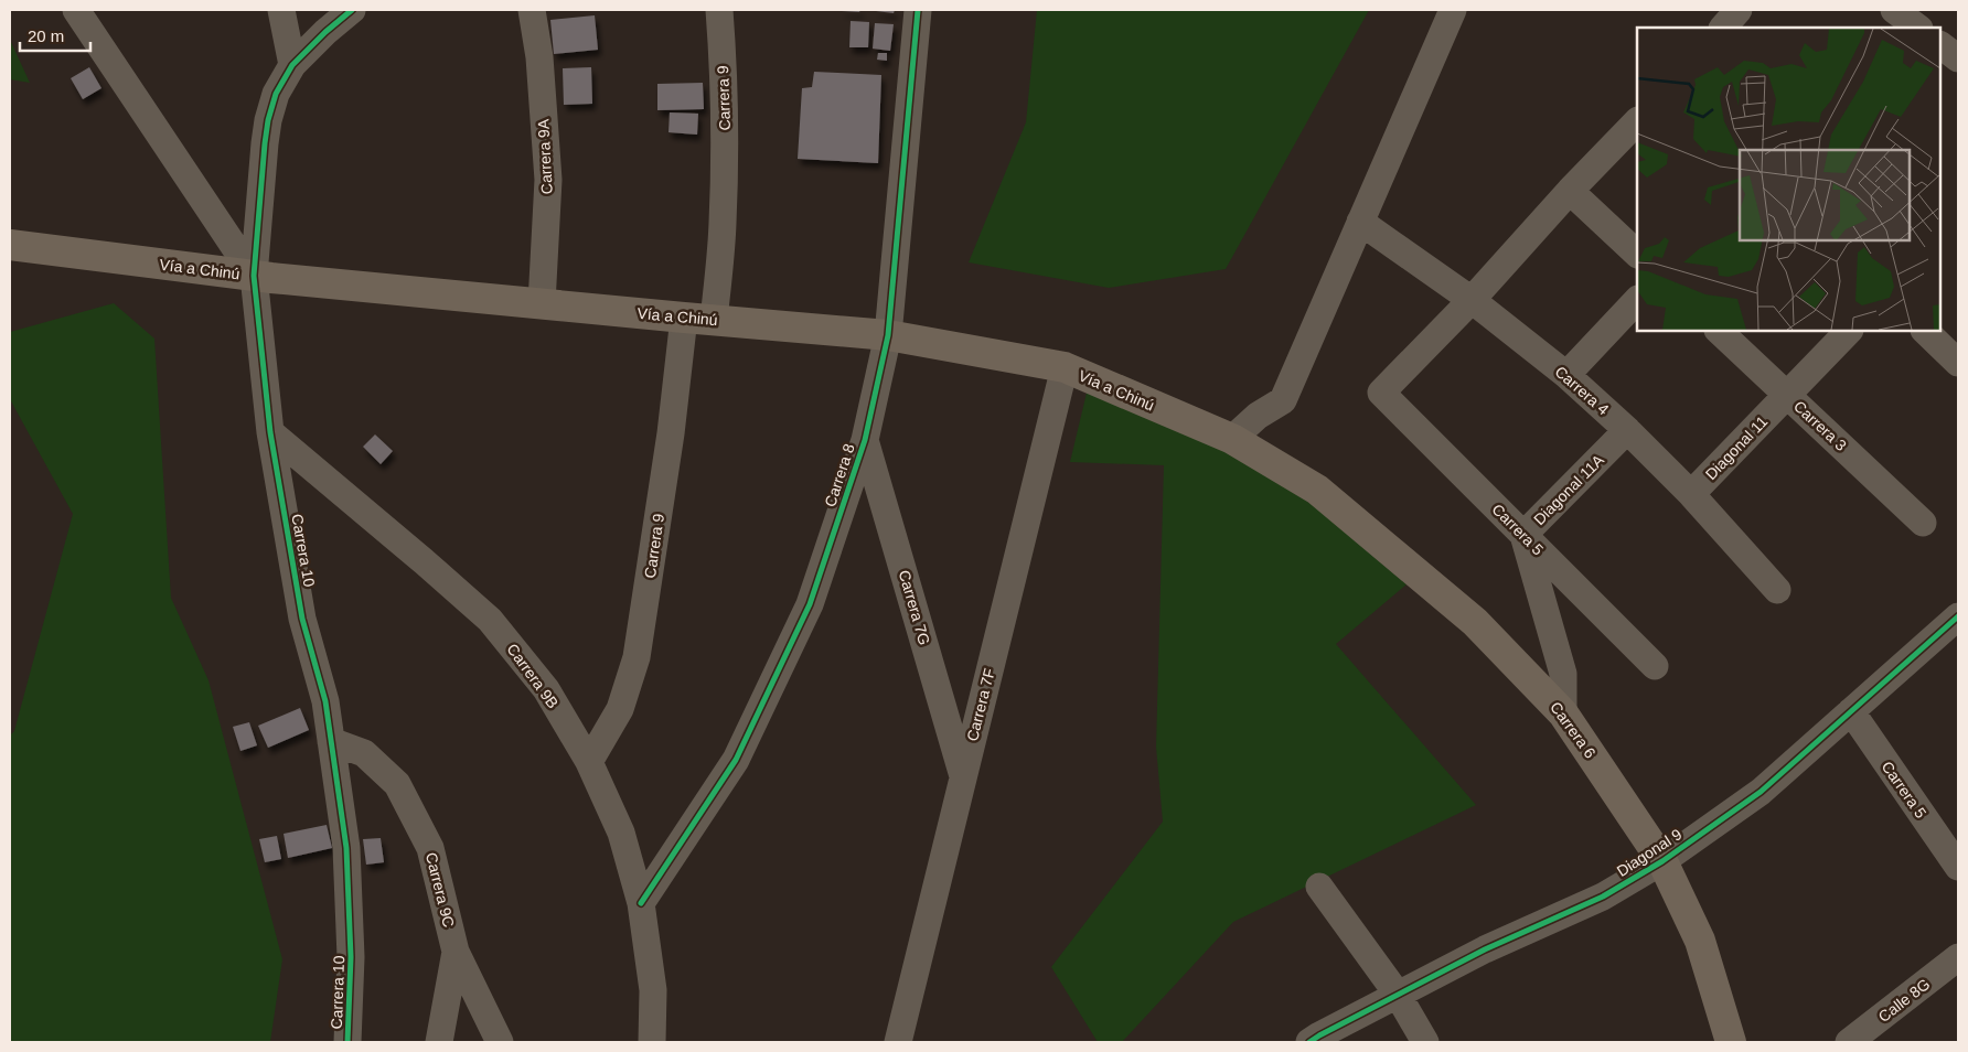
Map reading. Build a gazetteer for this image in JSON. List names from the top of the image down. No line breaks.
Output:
{"streets":{"main road":["Vía a Chinú","Carrera 6"],"street":["Carrera 9","Carrera 9A","Carrera 4","Carrera 3","Diagonal 11","Carrera 8","Diagonal 11A","Carrera 5","Carrera 10","Carrera 7G","Carrera 9B","Carrera 7F","Diagonal 9","Carrera 9C","Calle 8G"]},"crossings":[["Carrera 9","Vía a Chinú"],["Carrera 9","Carrera 9B"],["Carrera 9A","Vía a Chinú"],["Vía a Chinú","Carrera 8"],["Vía a Chinú","Carrera 10"],["Vía a Chinú","Carrera 7F"],["Vía a Chinú","Carrera 6"],["Carrera 4","Diagonal 11"],["Carrera 4","Diagonal 11A"],["Carrera 4","Carrera 5"],["Carrera 3","Diagonal 11"],["Carrera 8","Carrera 7G"],["Carrera 8","Carrera 9B"],["Diagonal 11A","Carrera 5"],["Diagonal 11A","Carrera 6"],["Carrera 5","Diagonal 9"],["Carrera 10","Carrera 9B"],["Carrera 10","Carrera 9C"],["Carrera 7G","Carrera 7F"],["Carrera 6","Diagonal 9"]],"scale_bar":"20 m"}
